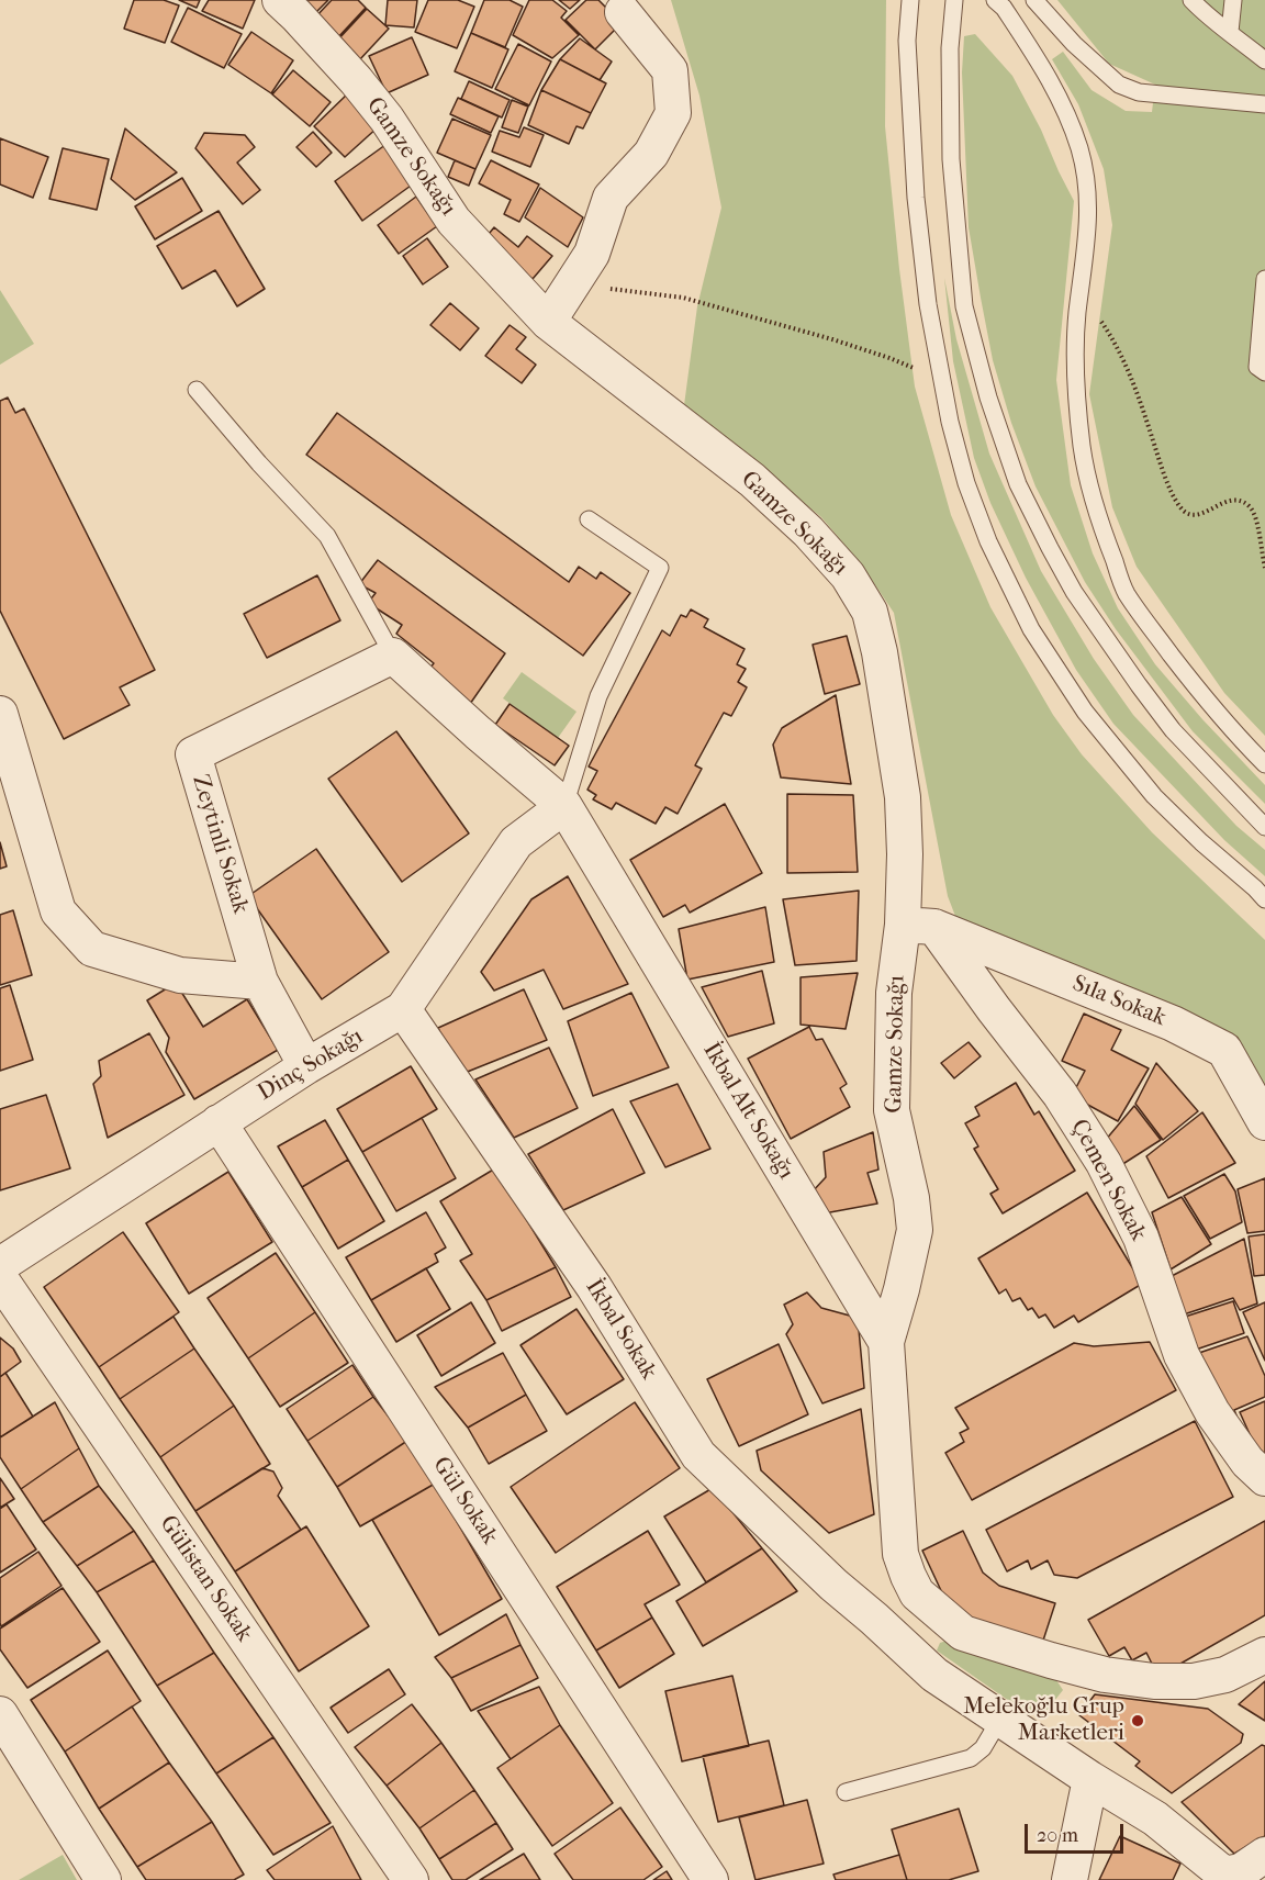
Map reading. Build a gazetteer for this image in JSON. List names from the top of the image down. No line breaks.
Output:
{"streets":{"street":["Gamze Sokağı","Zeytinli Sokak","Sıla Sokak","Dinç Sokağı","İkbal Alt Sokağı","Çemen Sokak","İkbal Sokak","Gül Sokak","Gülistan Sokak"]},"crossings":[["Gamze Sokağı","Sıla Sokak"],["Gamze Sokağı","İkbal Alt Sokağı"],["Gamze Sokağı","Çemen Sokak"],["Zeytinli Sokak","Dinç Sokağı"],["Zeytinli Sokak","İkbal Alt Sokağı"],["Sıla Sokak","Çemen Sokak"],["Dinç Sokağı","İkbal Alt Sokağı"],["Dinç Sokağı","İkbal Sokak"],["Dinç Sokağı","Gül Sokak"]],"places":["Melekoğlu Grup Marketleri"],"scale_bar":"20 m"}
